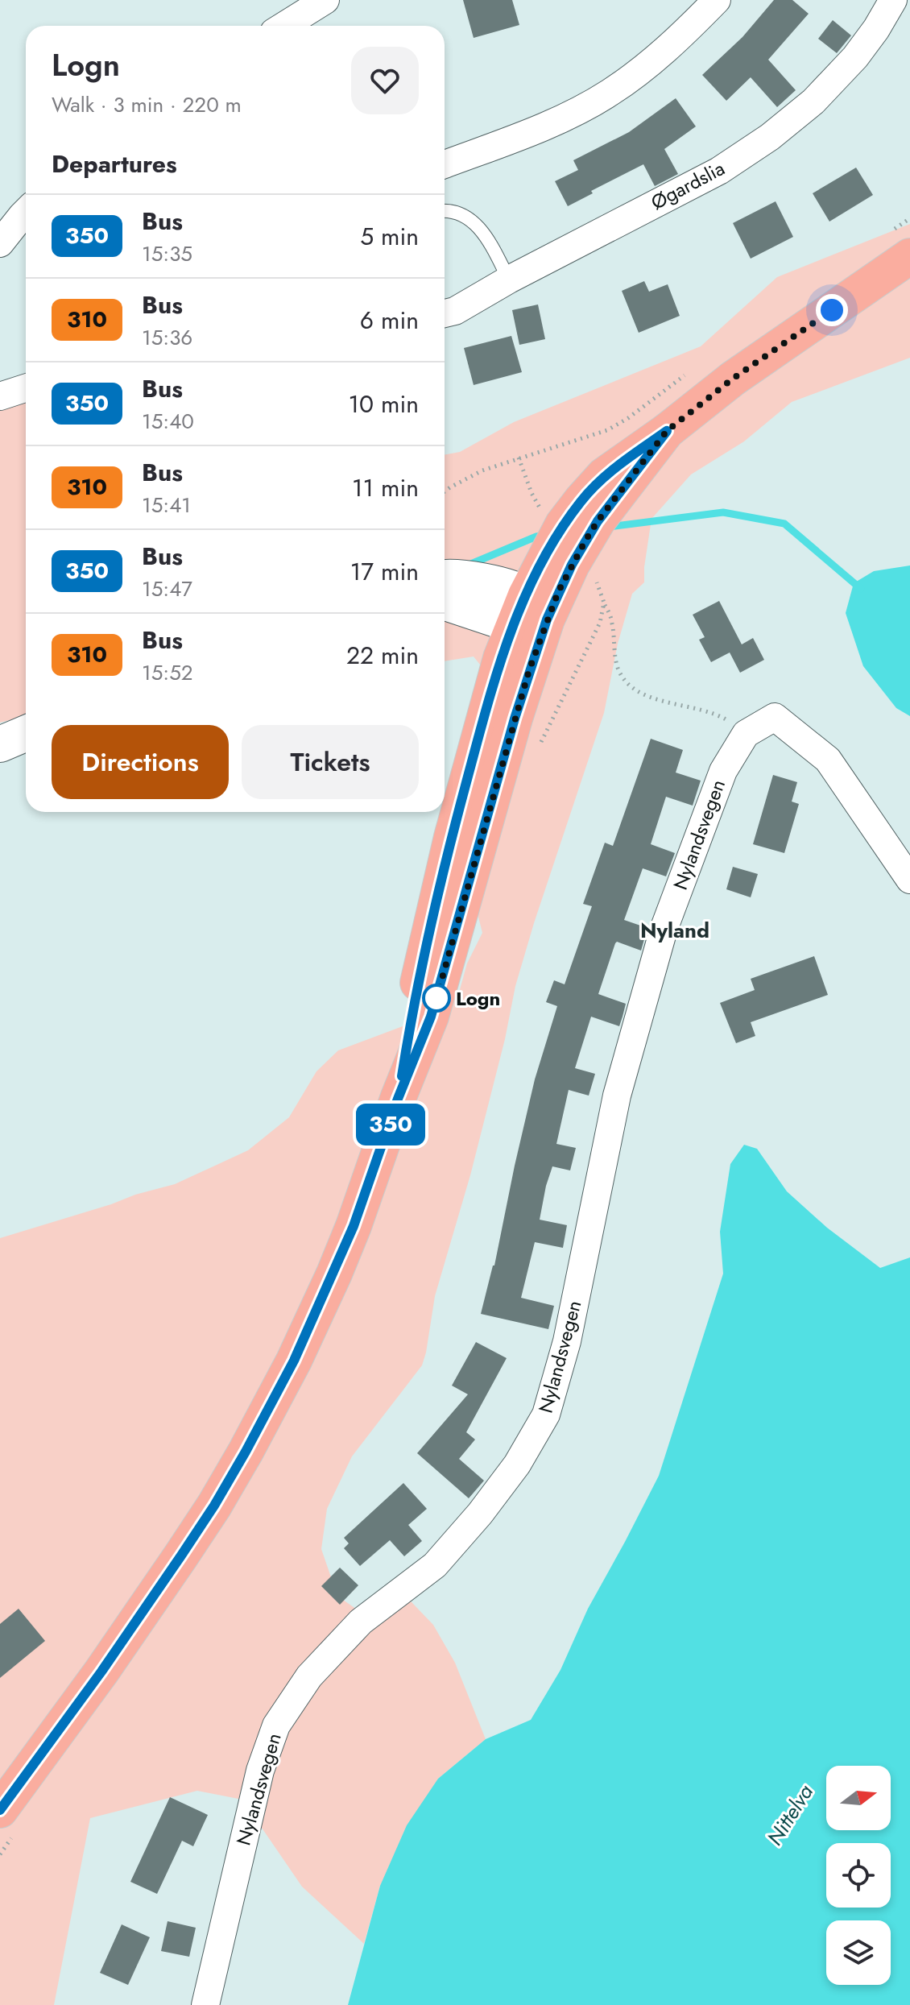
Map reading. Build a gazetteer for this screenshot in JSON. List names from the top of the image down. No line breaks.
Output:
{"streets":{"street":["Øgardslia","Nylandsvegen"]},"districts":["Nyland"],"water":["Nittelva"],"places":["Logn"],"lines":["bus line 350"],"north":"right","page":{"on_map":"350","heading":[["Logn","Walk · 3 min · 220 m"],"Departures"],"list":[{"mark":"350","name":"Bus","note":"15:35","value":"5 min"},{"mark":"310","name":"Bus","note":"15:36","value":"6 min"},{"mark":"350","name":"Bus","note":"15:40","value":"10 min"},{"mark":"310","name":"Bus","note":"15:41","value":"11 min"},{"mark":"350","name":"Bus","note":"15:47","value":"17 min"},{"mark":"310","name":"Bus","note":"15:52","value":"22 min"}],"buttons":["Directions","Tickets"]}}
